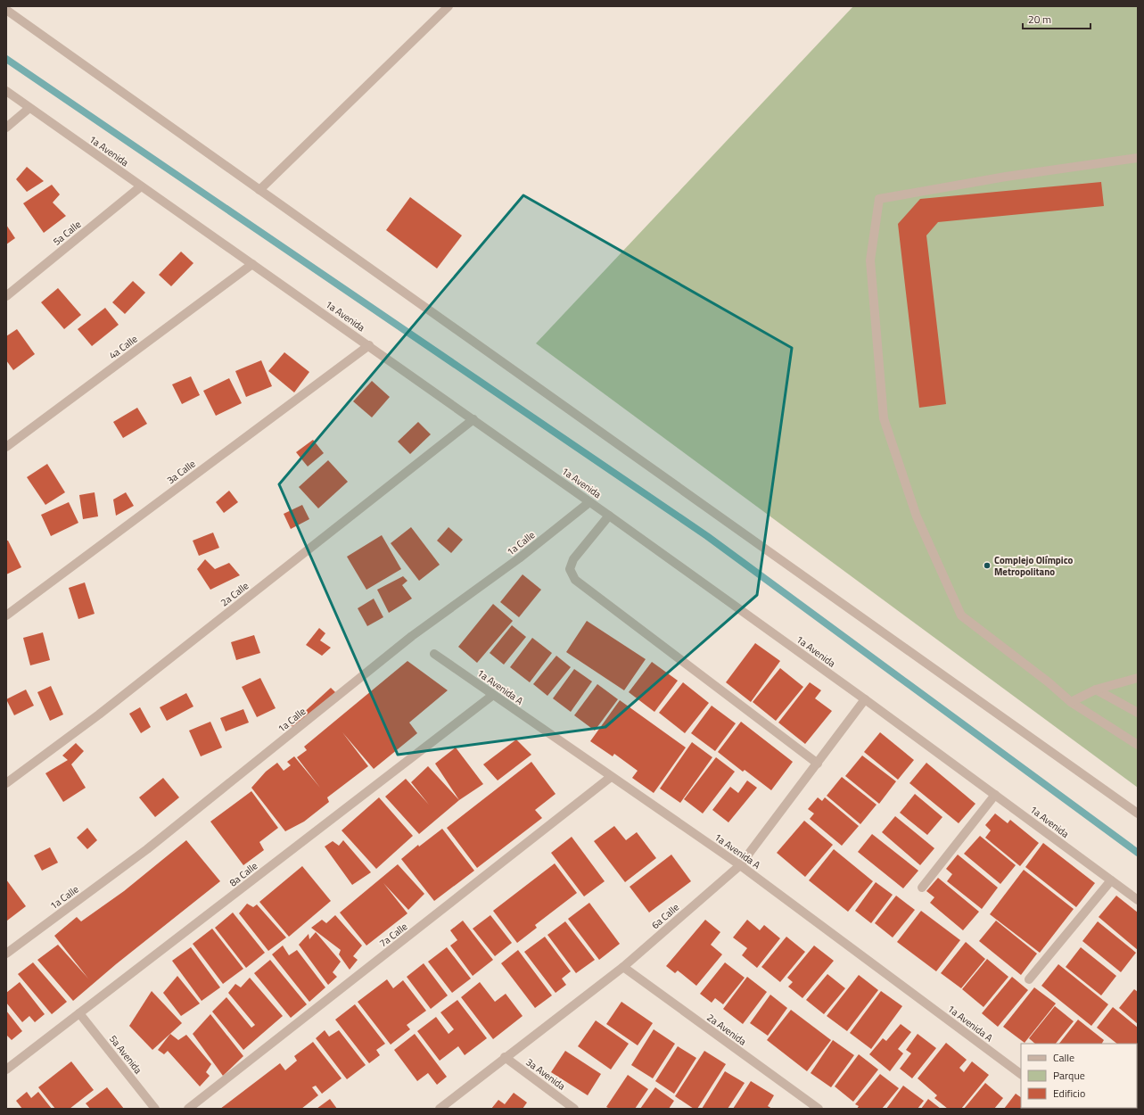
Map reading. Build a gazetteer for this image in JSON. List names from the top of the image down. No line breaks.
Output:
{"streets":{"street":["1a Avenida","5a Calle","4a Calle","3a Calle","1a Calle","2a Calle","1a Avenida A","8a Calle","6a Calle","7a Calle","2a Avenida","5a Avenida","3a Avenida"]},"crossings":[["1a Avenida","5a Calle"],["1a Avenida","4a Calle"],["1a Avenida","3a Calle"],["1a Avenida","1a Calle"],["1a Avenida","2a Calle"],["1a Avenida","6a Calle"],["1a Avenida A","8a Calle"],["1a Avenida A","6a Calle"],["1a Avenida A","7a Calle"],["8a Calle","5a Avenida"],["6a Calle","2a Avenida"],["6a Calle","3a Avenida"]],"places":["Complejo Olímpico Metropolitano"],"legend":["Calle","Parque","Edificio"],"scale_bar":"20 m"}
